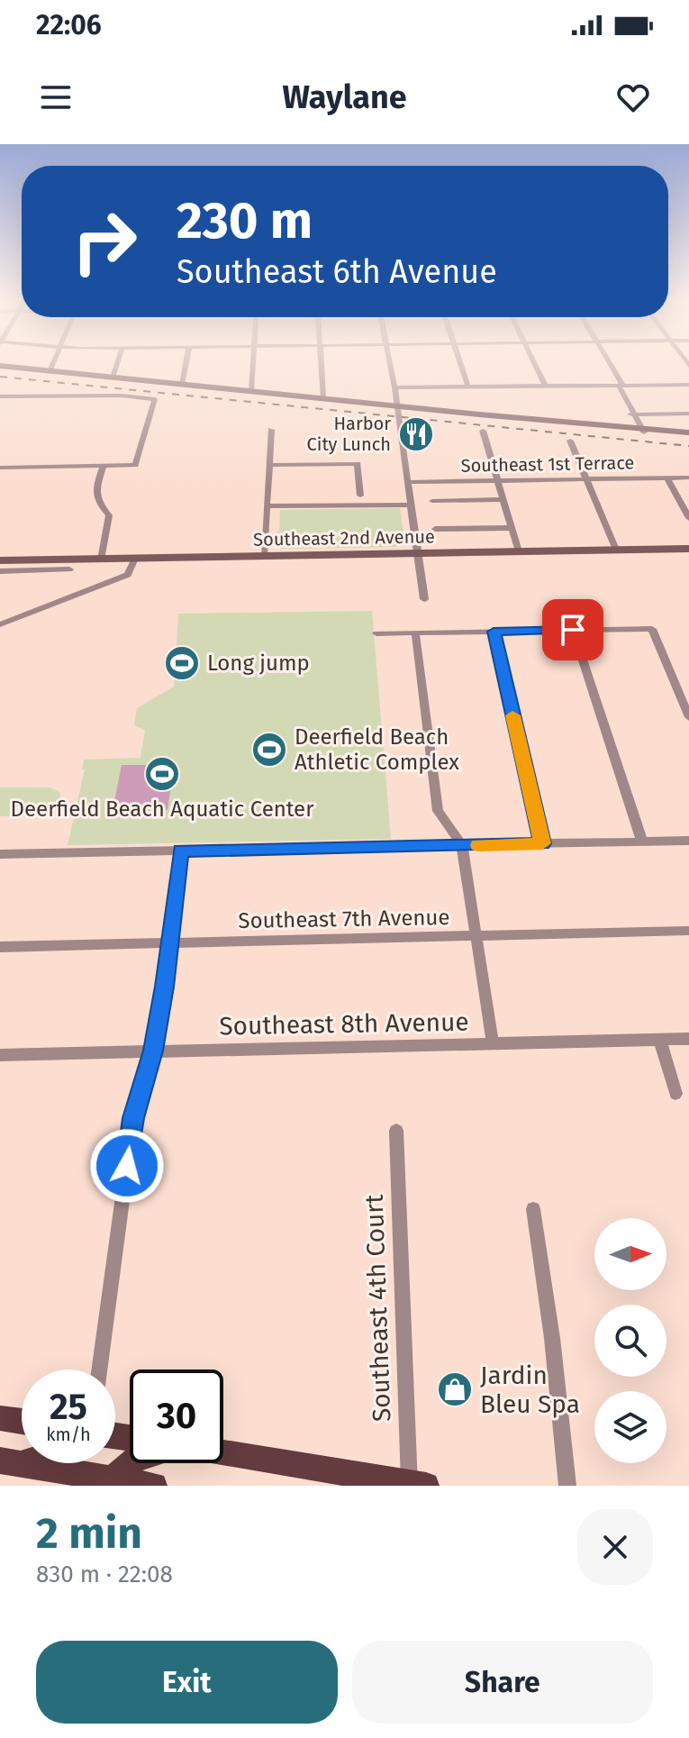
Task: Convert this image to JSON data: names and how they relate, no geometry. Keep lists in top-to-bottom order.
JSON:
{
  "streets": {
    "main road": ["Southeast 2nd Avenue"],
    "street": [
      "Southeast 1st Terrace",
      "Southeast 7th Avenue",
      "Southeast 8th Avenue",
      "Southeast 4th Court"
    ]
  },
  "places": {
    "restaurant": ["Harbor City Lunch"],
    "sports": ["Long jump", "Deerfield Beach Athletic Complex", "Deerfield Beach Aquatic Center"],
    "shop": ["Jardin Bleu Spa"]
  },
  "north": "right",
  "page": {
    "status": "22:06",
    "header": "Waylane",
    "turn": ["230 m", "Southeast 6th Avenue"],
    "speed": "25 km/h",
    "limit": "30",
    "heading": ["2 min", "830 m · 22:08"],
    "buttons": ["Exit", "Share"]
  }
}
